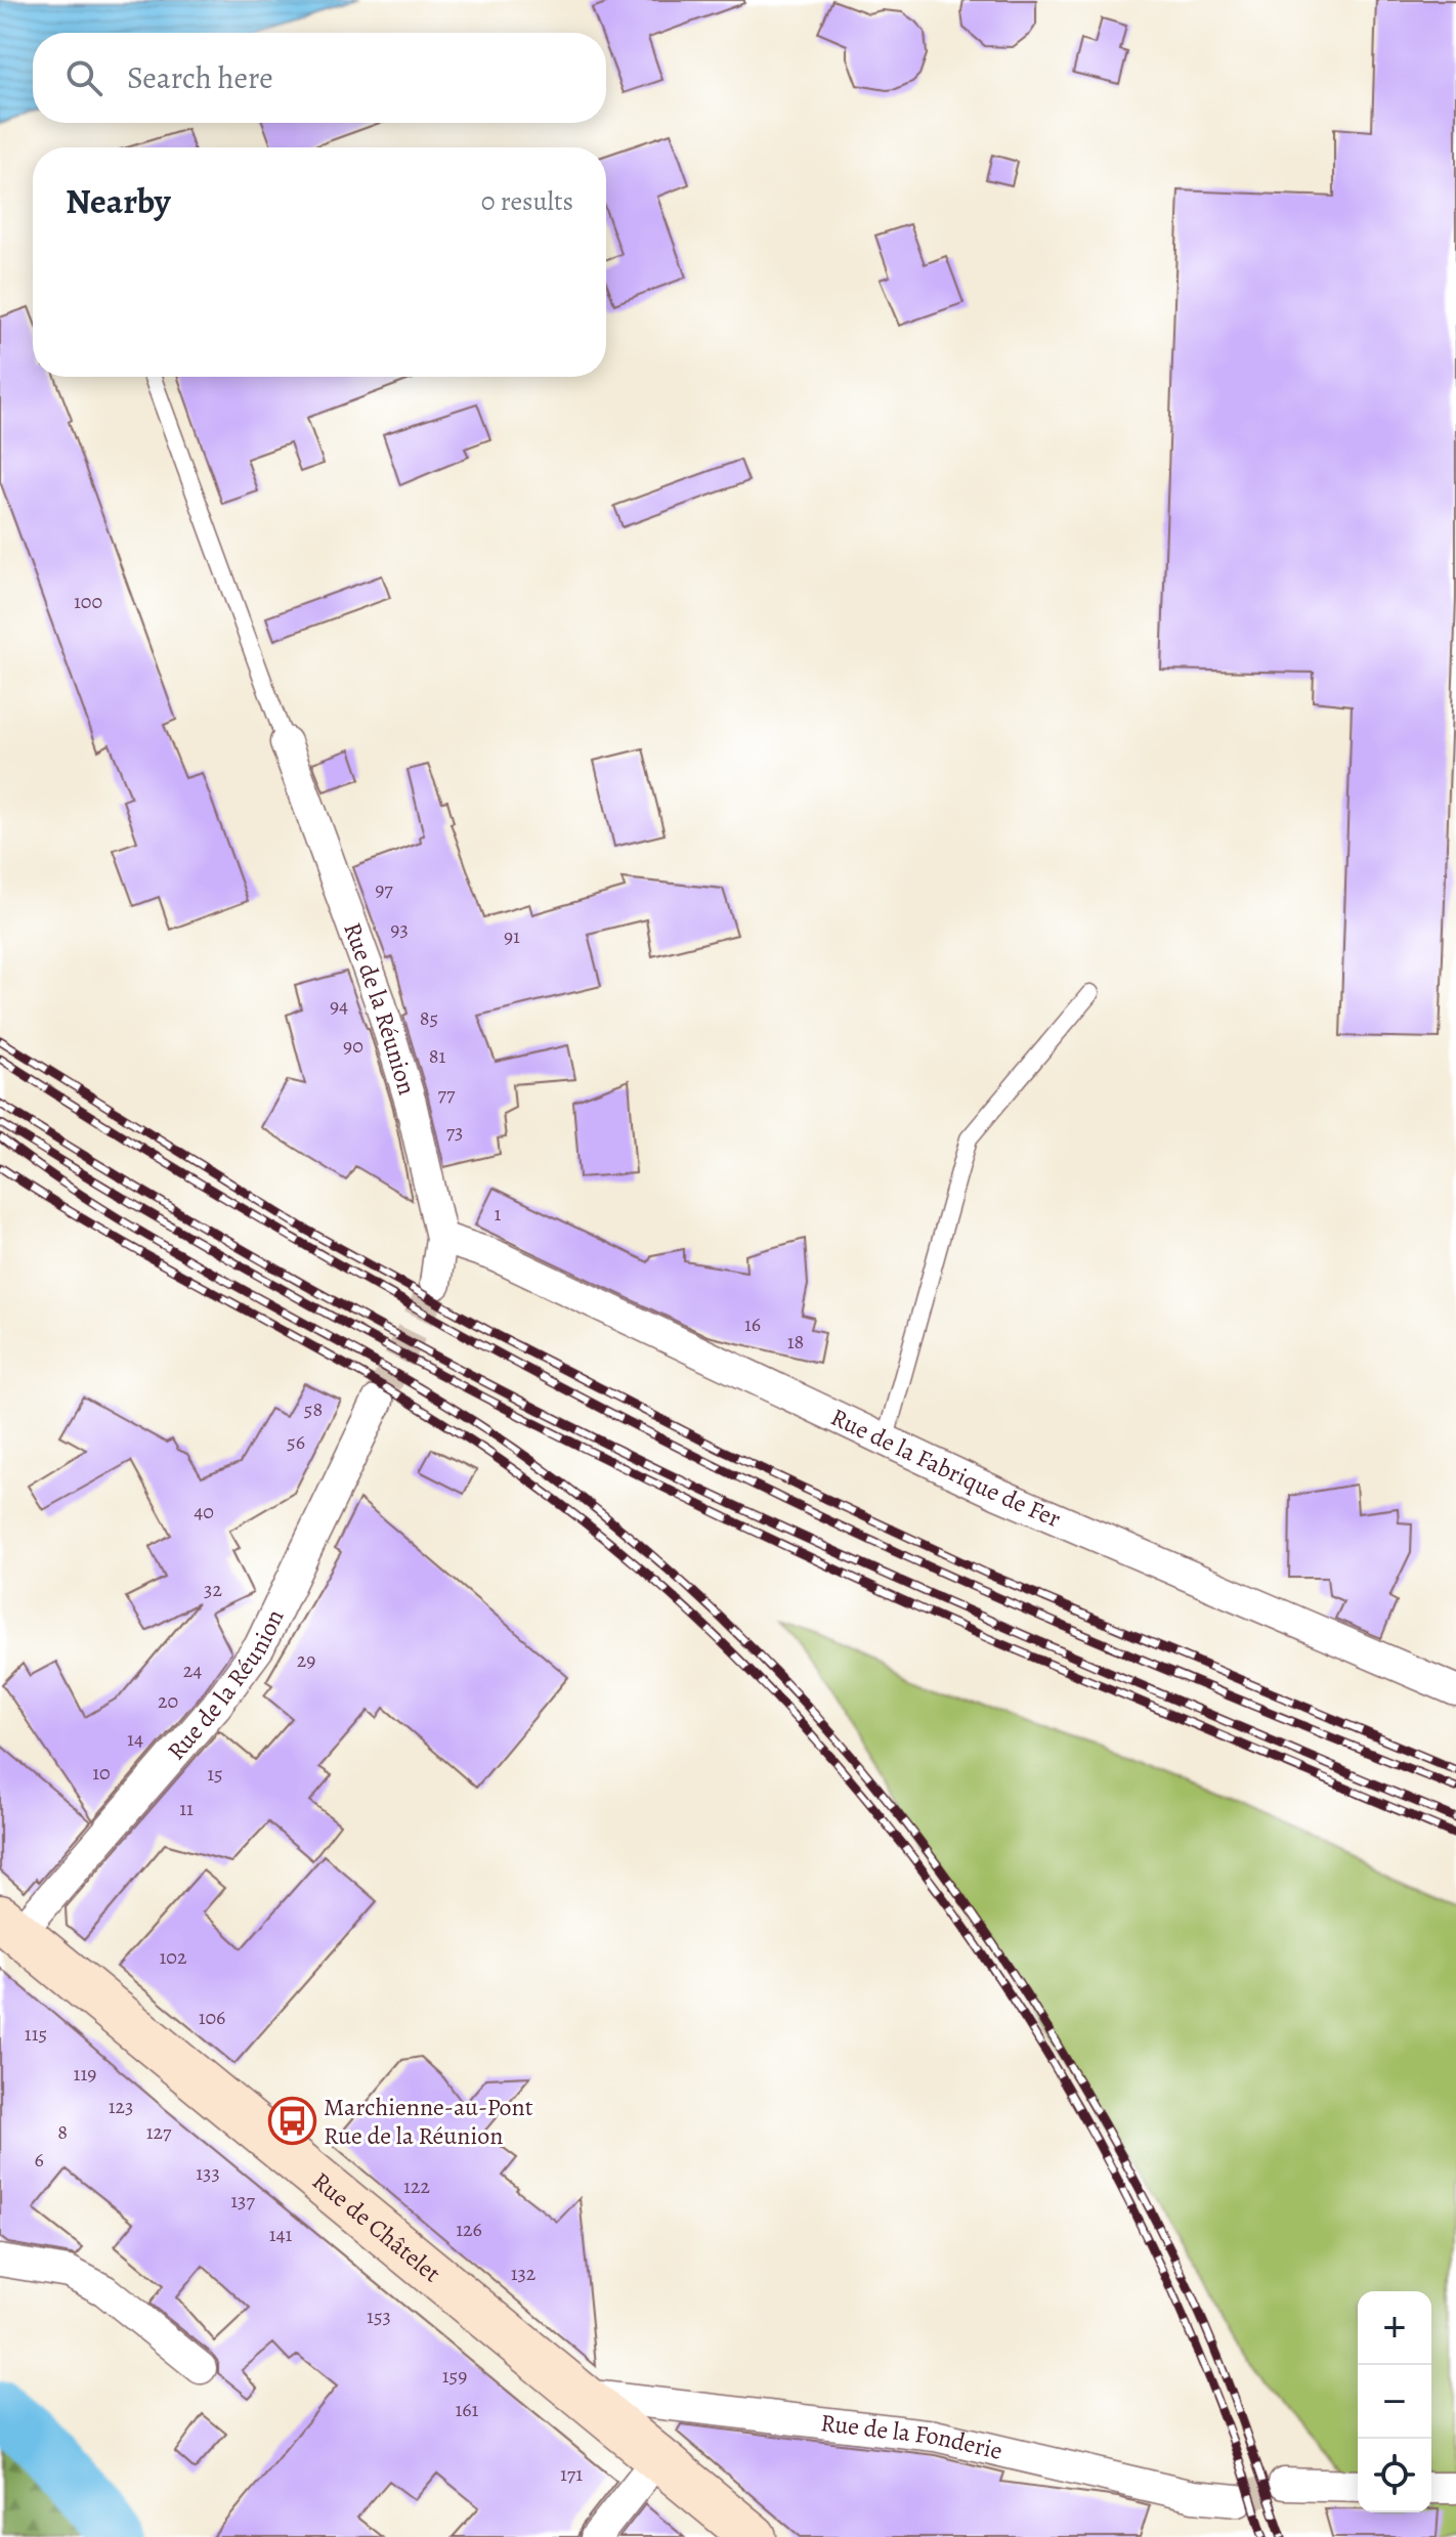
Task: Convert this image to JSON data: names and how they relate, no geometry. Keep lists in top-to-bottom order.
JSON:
{
  "streets": {
    "main road": ["Rue de Châtelet"],
    "street": ["Rue de la Réunion", "Rue de la Fabrique de Fer", "Rue de la Fonderie"]
  },
  "crossings": [
    ["Rue de la Réunion", "Rue de la Fabrique de Fer"],
    ["Rue de la Réunion", "Rue de Châtelet"],
    ["Rue de Châtelet", "Rue de la Fonderie"]
  ],
  "places": {
    "bus stop": ["Marchienne-au-Pont Rue de la Réunion"]
  },
  "house_numbers": [
    "100",
    "97",
    "93",
    "91",
    "94",
    "85",
    "90",
    "81",
    "77",
    "73",
    "1",
    "16",
    "18",
    "58",
    "56",
    "40",
    "32",
    "29",
    "24",
    "20",
    "14",
    "10",
    "15",
    "11",
    "102",
    "106",
    "115",
    "119",
    "123",
    "8",
    "127",
    "6",
    "133",
    "122",
    "137",
    "126",
    "141",
    "132",
    "153",
    "159",
    "161",
    "171"
  ],
  "page": {
    "search": "Search here",
    "heading": ["Nearby", "0 results"],
    "map_buttons": ["+", "−"]
  }
}
